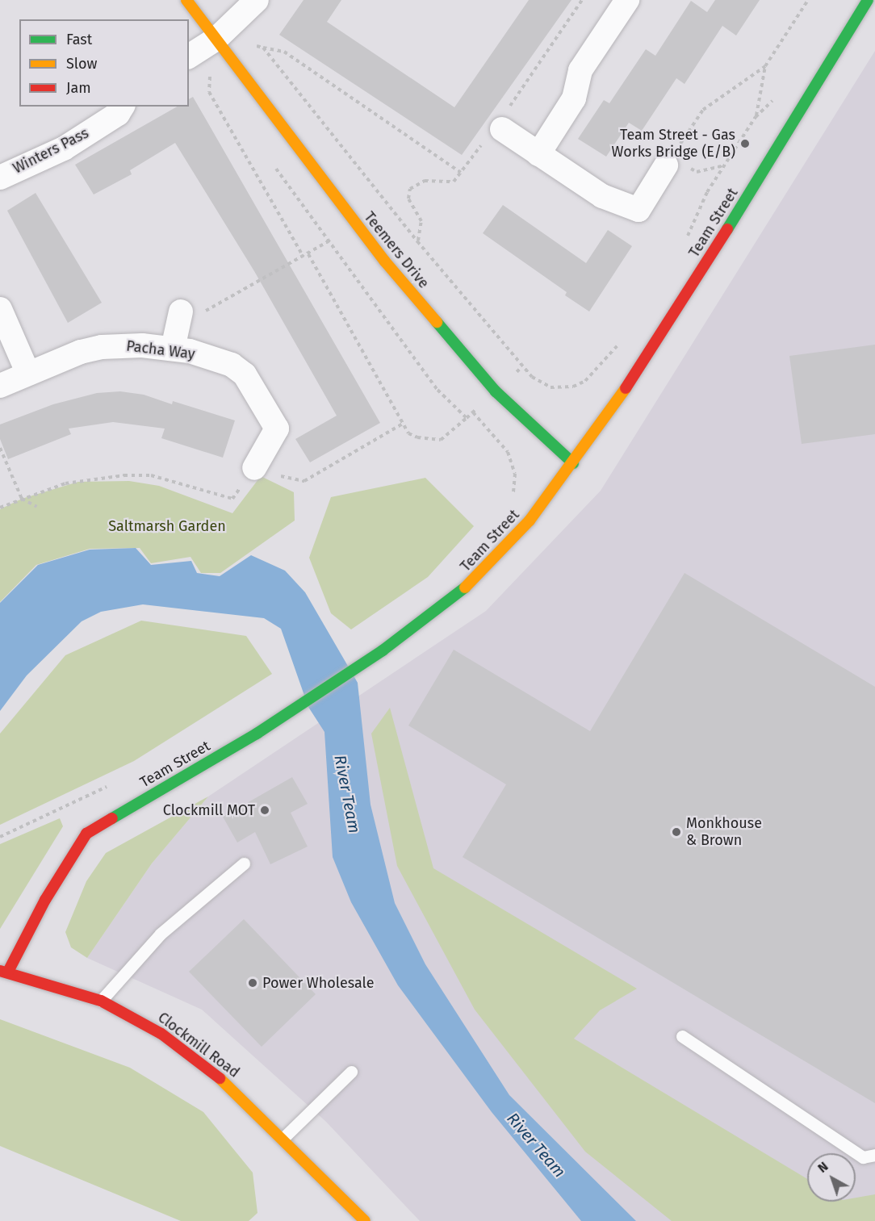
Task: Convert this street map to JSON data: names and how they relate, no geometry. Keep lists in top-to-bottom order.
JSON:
{
  "streets": {
    "street": [
      "Winters Pass",
      "Team Street",
      "Teemers Drive",
      "Pacha Way",
      "Clockmill Road"
    ]
  },
  "crossings": [
    ["Team Street", "Teemers Drive"],
    ["Team Street", "Clockmill Road"]
  ],
  "water": ["River Team"],
  "parks": ["Saltmarsh Garden"],
  "places": [
    "Team Street - Gas Works Bridge (E/B)",
    "Clockmill MOT",
    "Monkhouse & Brown",
    "Power Wholesale"
  ],
  "legend": ["Fast", "Slow", "Jam"],
  "north": "top left"
}
